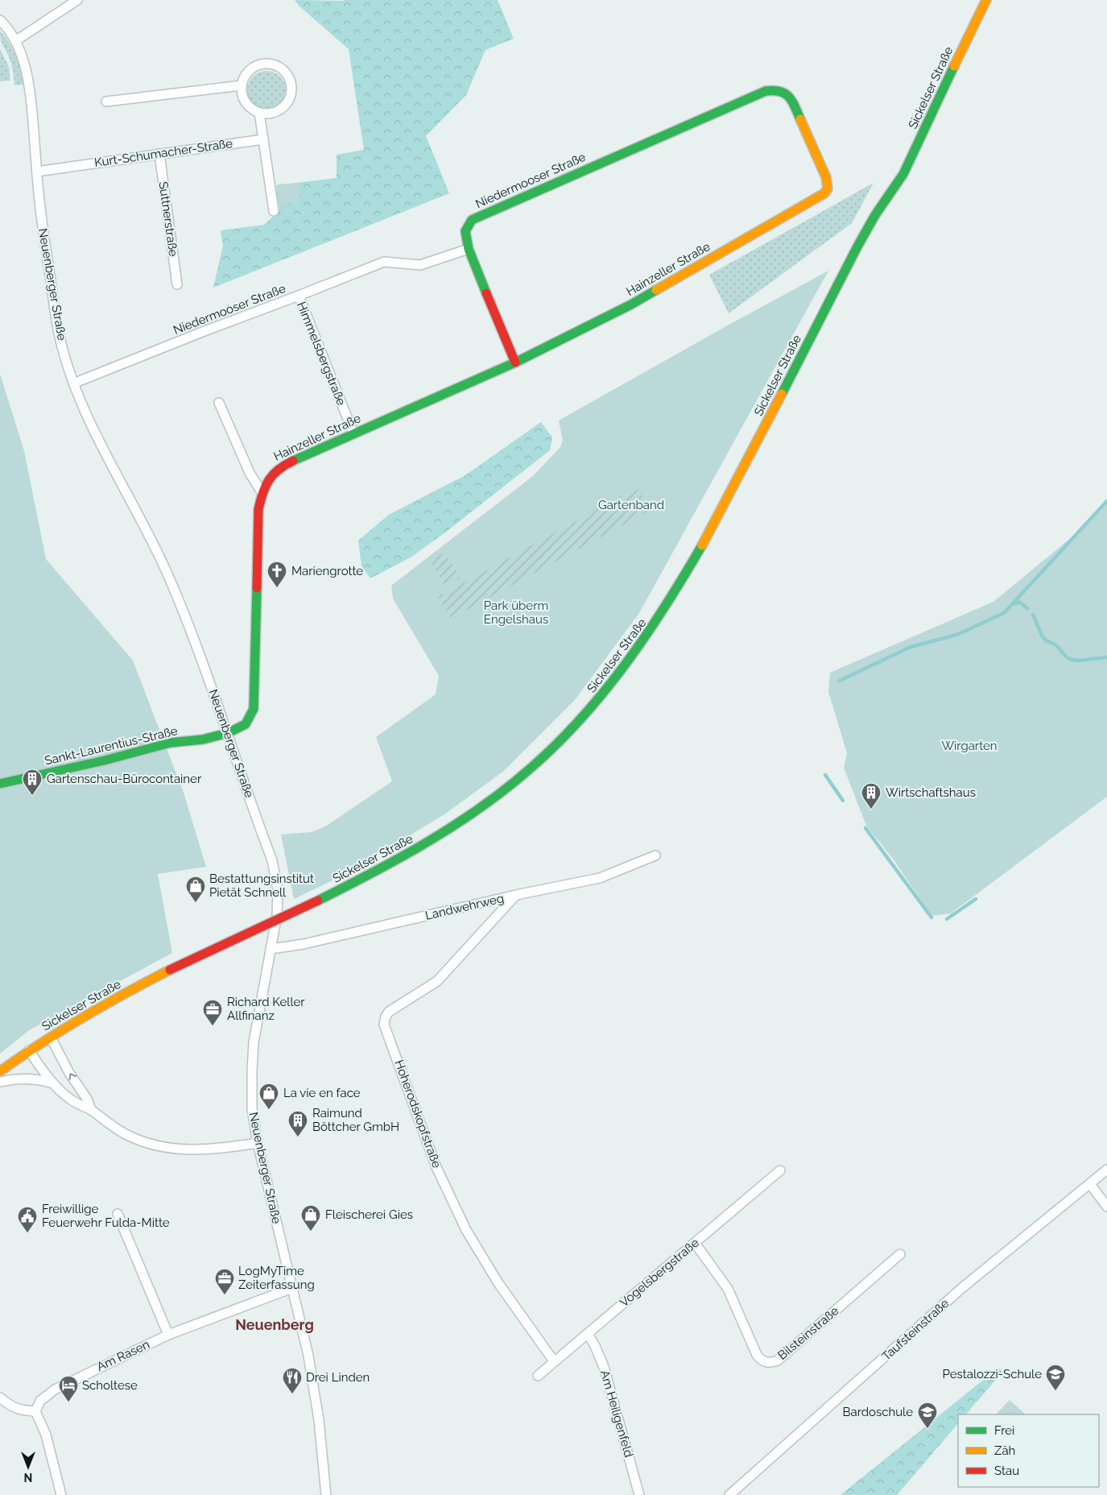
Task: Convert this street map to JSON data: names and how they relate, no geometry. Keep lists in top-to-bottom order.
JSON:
{
  "streets": {
    "street": [
      "Sickelser Straße",
      "Kurt-Schumacher-Straße",
      "Niedermooser Straße",
      "Suttnerstraße",
      "Hainzeller Straße",
      "Neuenberger Straße",
      "Himmelsbergstraße",
      "Sankt-Laurentius-Straße",
      "Landwehrweg",
      "Hoherodskopfstraße",
      "Vogelsbergstraße",
      "Taufsteinstraße",
      "Bilsteinstraße",
      "Am Rasen",
      "Am Heiligenfeld"
    ]
  },
  "crossings": [
    ["Kurt-Schumacher-Straße", "Suttnerstraße"],
    ["Kurt-Schumacher-Straße", "Neuenberger Straße"],
    ["Niedermooser Straße", "Hainzeller Straße"],
    ["Niedermooser Straße", "Neuenberger Straße"],
    ["Niedermooser Straße", "Himmelsbergstraße"],
    ["Hainzeller Straße", "Neuenberger Straße"],
    ["Hainzeller Straße", "Himmelsbergstraße"],
    ["Hainzeller Straße", "Sankt-Laurentius-Straße"],
    ["Neuenberger Straße", "Sankt-Laurentius-Straße"],
    ["Neuenberger Straße", "Landwehrweg"],
    ["Neuenberger Straße", "Am Rasen"],
    ["Landwehrweg", "Hoherodskopfstraße"],
    ["Hoherodskopfstraße", "Vogelsbergstraße"],
    ["Vogelsbergstraße", "Bilsteinstraße"],
    ["Vogelsbergstraße", "Am Heiligenfeld"]
  ],
  "districts": ["Neuenberg"],
  "parks": ["Gartenband", "Park überm Engelshaus", "Wirgarten"],
  "places": {
    "church": ["Mariengrotte"],
    "building": ["Gartenschau-Bürocontainer", "Wirtschaftshaus", "Raimund Böttcher GmbH"],
    "shop": ["Bestattungsinstitut Pietät Schnell", "La vie en face", "Fleischerei Gies"],
    "office": ["Richard Keller Allfinanz", "LogMyTime Zeiterfassung"],
    "public building": ["Freiwillige Feuerwehr Fulda-Mitte"],
    "school or university": ["Pestalozzi-Schule", "Bardoschule"],
    "restaurant": ["Drei Linden"],
    "hotel": ["Scholtese"]
  },
  "legend": ["Frei", "Zäh", "Stau"],
  "north": "bottom"
}
